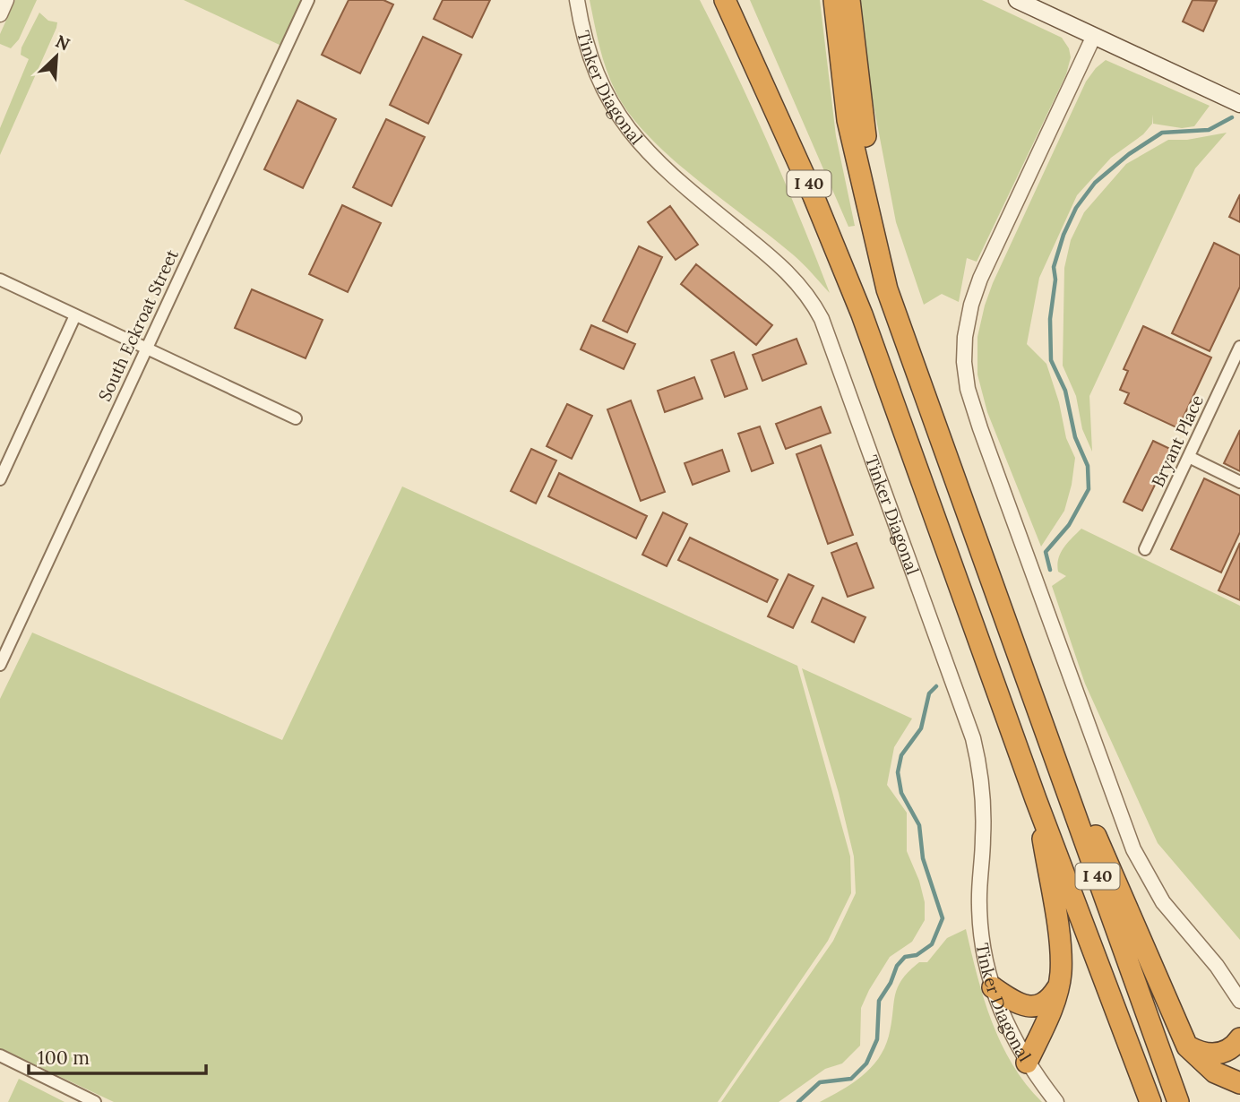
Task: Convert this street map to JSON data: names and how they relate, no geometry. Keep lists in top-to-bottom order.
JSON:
{
  "streets": {
    "highway": ["I 40"],
    "street": ["Tinker Diagonal", "South Eckroat Street", "Bryant Place"]
  },
  "scale_bar": "100 m",
  "north": "top right"
}
